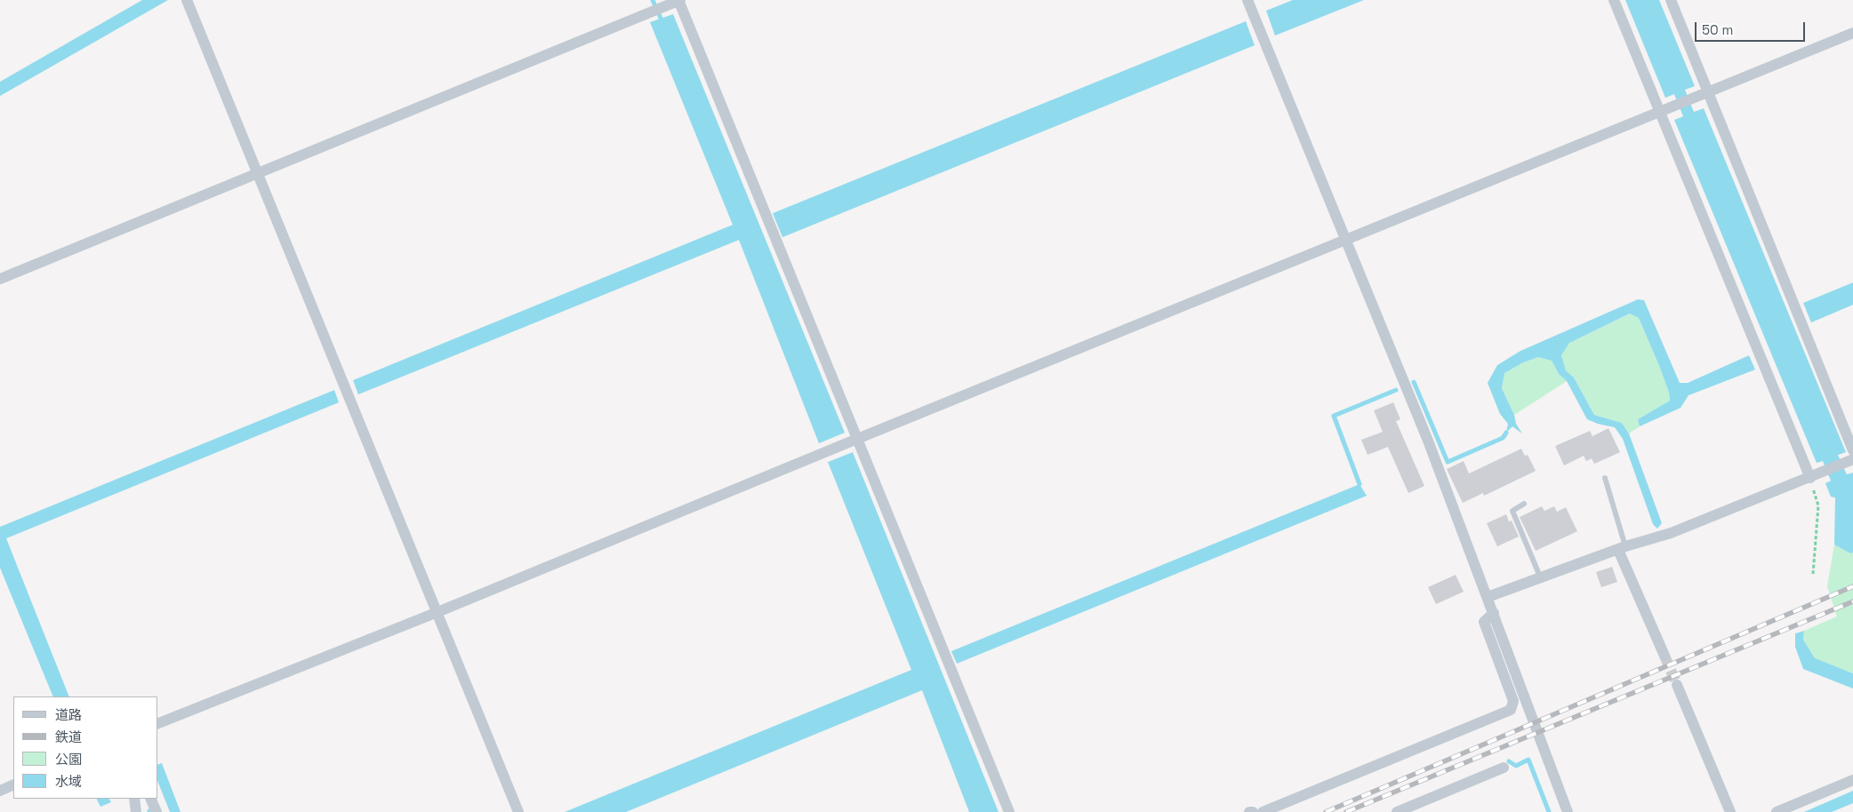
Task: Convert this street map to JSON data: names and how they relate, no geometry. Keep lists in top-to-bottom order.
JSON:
{
  "legend": [
    "道路",
    "鉄道",
    "公園",
    "水域"
  ],
  "scale_bar": "50 m"
}
